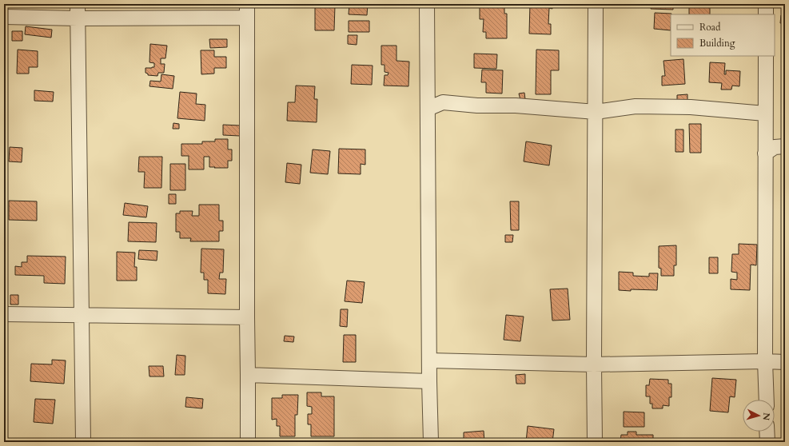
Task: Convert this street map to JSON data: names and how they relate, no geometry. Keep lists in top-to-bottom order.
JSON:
{
  "legend": ["Road", "Building"],
  "north": "right"
}
